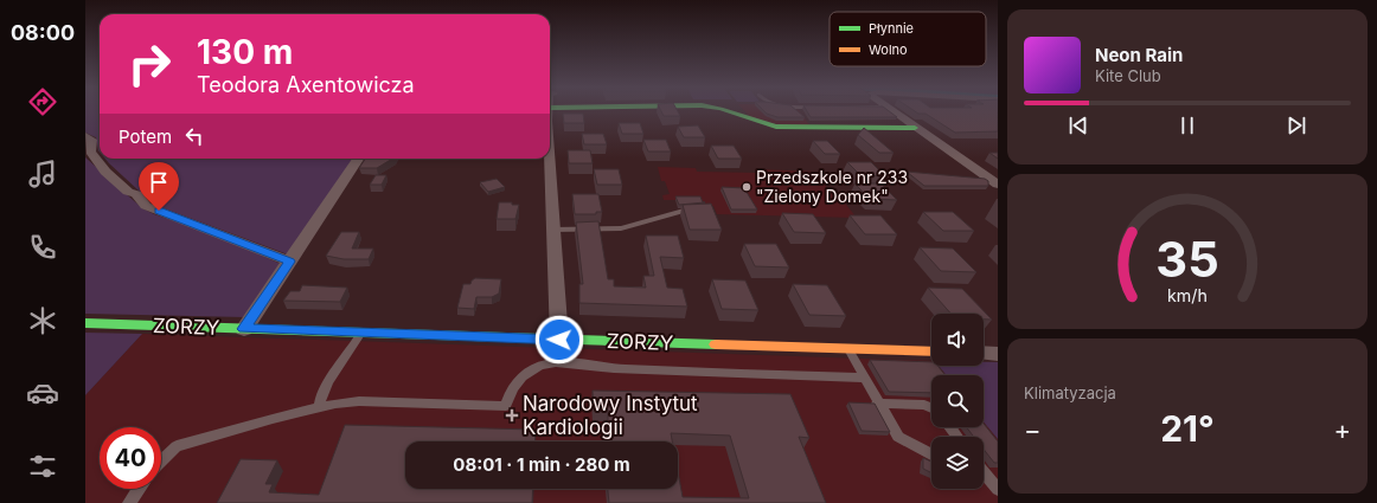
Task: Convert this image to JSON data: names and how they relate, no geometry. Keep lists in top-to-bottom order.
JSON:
{
  "streets": {
    "street": ["ZORZY"]
  },
  "places": {
    "other": ["Przedszkole nr 233 \"Zielony Domek\""],
    "health": ["Narodowy Instytut Kardiologii"]
  },
  "legend": ["Płynnie", "Wolno"],
  "page": {
    "tabs": "08:00",
    "turn": ["130 m", "Teodora Axentowicza"],
    "song": ["Neon Rain", "Kite Club"],
    "then": "Potem",
    "tile": "Klimatyzacja",
    "heat": ["−", "21°", "+"],
    "limit": "40",
    "trip": "08:01 · 1 min · 280 m",
    "gauge": ["35", "km/h"]
  }
}
